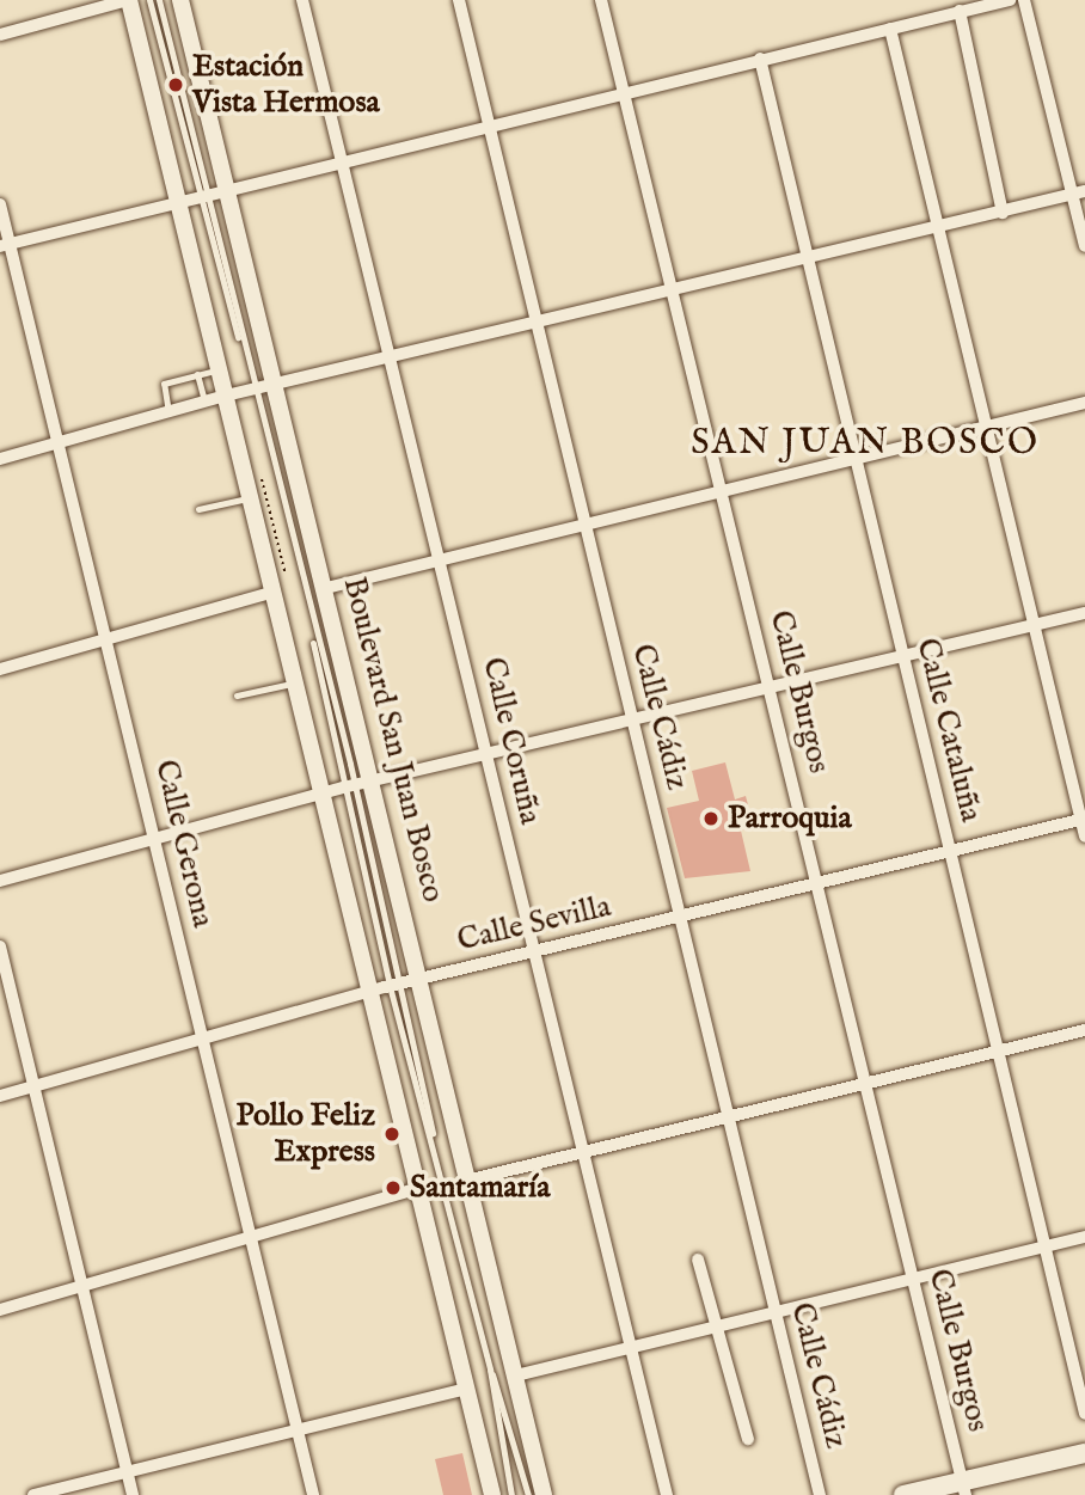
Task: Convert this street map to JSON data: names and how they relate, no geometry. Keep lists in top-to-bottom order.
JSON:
{
  "streets": {
    "street": [
      "Calle Burgos",
      "Calle Cádiz",
      "Calle Cataluña",
      "Boulevard San Juan Bosco",
      "Calle Coruña",
      "Calle Gerona",
      "Calle Sevilla"
    ]
  },
  "crossings": [
    ["Calle Burgos", "Calle Sevilla"],
    ["Calle Cádiz", "Calle Sevilla"],
    ["Calle Cataluña", "Calle Sevilla"],
    ["Boulevard San Juan Bosco", "Calle Sevilla"],
    ["Calle Coruña", "Calle Sevilla"],
    ["Calle Gerona", "Calle Sevilla"]
  ],
  "districts": ["SAN JUAN BOSCO"],
  "places": [
    "Estación Vista Hermosa",
    "Parroquia",
    "Pollo Feliz Express",
    "Santamaría"
  ]
}
